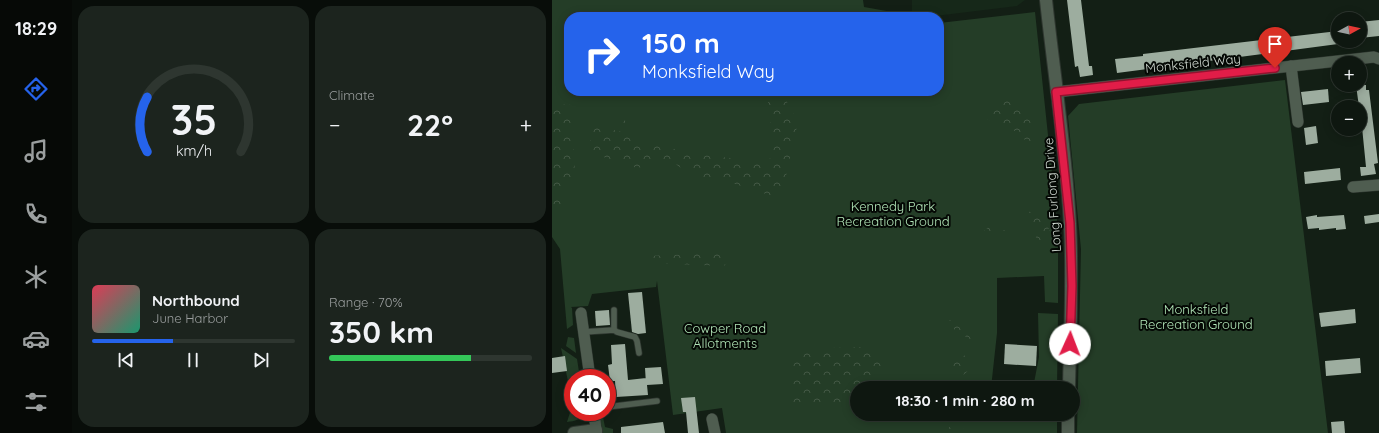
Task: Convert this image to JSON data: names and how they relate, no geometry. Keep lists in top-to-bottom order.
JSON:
{
  "streets": {
    "street": ["Monksfield Way", "Long Furlong Drive"]
  },
  "crossings": [
    ["Monksfield Way", "Long Furlong Drive"]
  ],
  "parks": ["Kennedy Park Recreation Ground", "Monksfield Recreation Ground", "Cowper Road Allotments"],
  "north": "right",
  "page": {
    "tabs": "18:29",
    "tile": [
      "Climate",
      ["Range · 70%", "350 km"]
    ],
    "map_buttons": ["+", "−"],
    "turn": ["150 m", "Monksfield Way"],
    "heat": ["−", "22°", "+"],
    "song": ["Northbound", "June Harbor"],
    "limit": "40",
    "trip": "18:30 · 1 min · 280 m",
    "gauge": ["35", "km/h"]
  }
}
